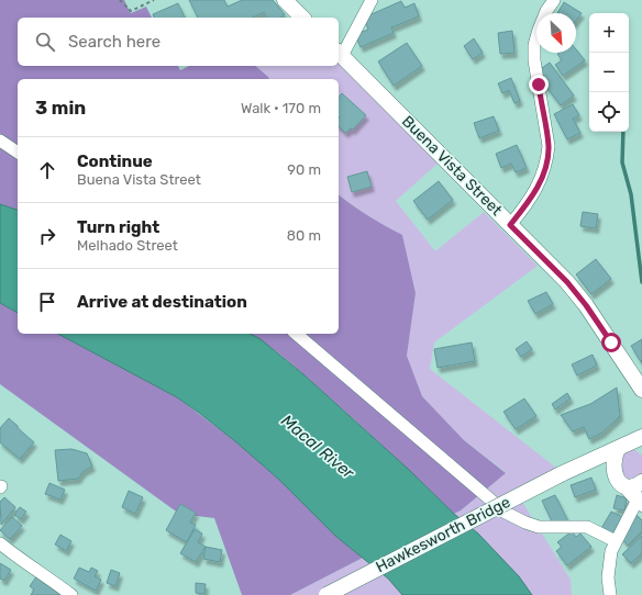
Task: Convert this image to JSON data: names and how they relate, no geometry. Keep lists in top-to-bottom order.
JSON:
{
  "streets": {
    "main road": ["Buena Vista Street", "Hawkesworth Bridge"]
  },
  "water": ["Macal River"],
  "north": "bottom right",
  "page": {
    "map_buttons": ["+", "−"],
    "search": "Search here",
    "heading": ["3 min", "Walk · 170 m"],
    "list": [
      ["Continue", "Buena Vista Street", "90 m"],
      ["Turn right", "Melhado Street", "80 m"],
      "Arrive at destination"
    ]
  }
}
